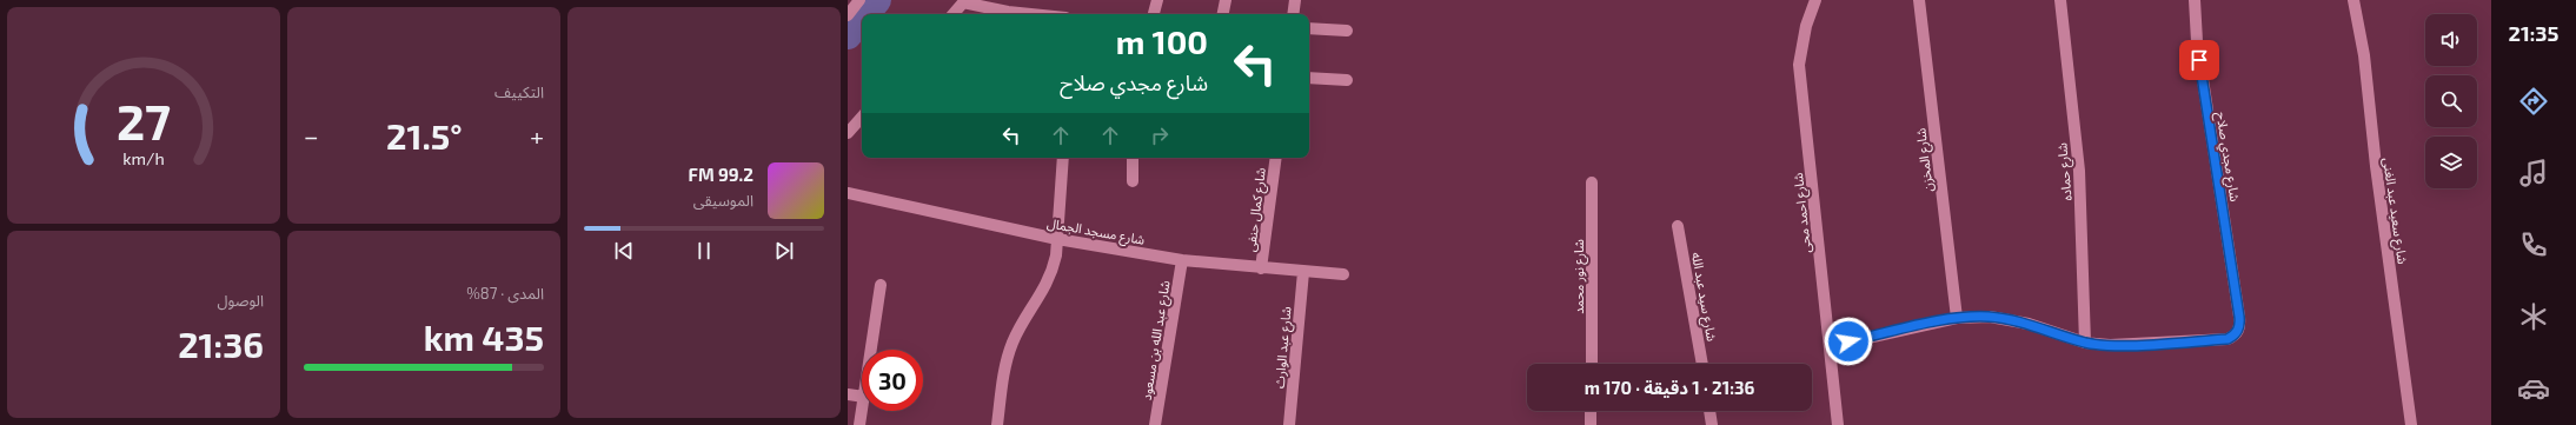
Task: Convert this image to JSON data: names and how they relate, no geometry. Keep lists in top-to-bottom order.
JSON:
{
  "streets": {
    "street": [
      "شارع مجدي صلاح",
      "شارع المخزن",
      "شارع حماده",
      "شارع كمال حنفى",
      "شارع سعيد عبد الغنى",
      "شارع احمد محى",
      "شارع مسجد الجمال",
      "شارع نور محمد",
      "شارع سيد عبد الله",
      "شارع عبد الله بن مسعود",
      "شارع عبد الوارث"
    ]
  },
  "crossings": [
    ["شارع مجدي صلاح", "شارع حماده"],
    ["شارع كمال حنفى", "شارع مسجد الجمال"],
    ["شارع مسجد الجمال", "شارع عبد الله بن مسعود"],
    ["شارع مسجد الجمال", "شارع عبد الوارث"]
  ],
  "page": {
    "tabs": "21:35",
    "tile": [
      "التكييف",
      ["المدى · 87%", "435 km"],
      ["الوصول", "21:36"]
    ],
    "turn": ["100 m", "شارع مجدي صلاح"],
    "heat": ["−", "21.5°", "+"],
    "song": ["99.2 FM", "الموسيقى"],
    "limit": "30",
    "trip": "21:36 · 1 دقيقة · 170 m",
    "gauge": ["27", "km/h"]
  }
}
